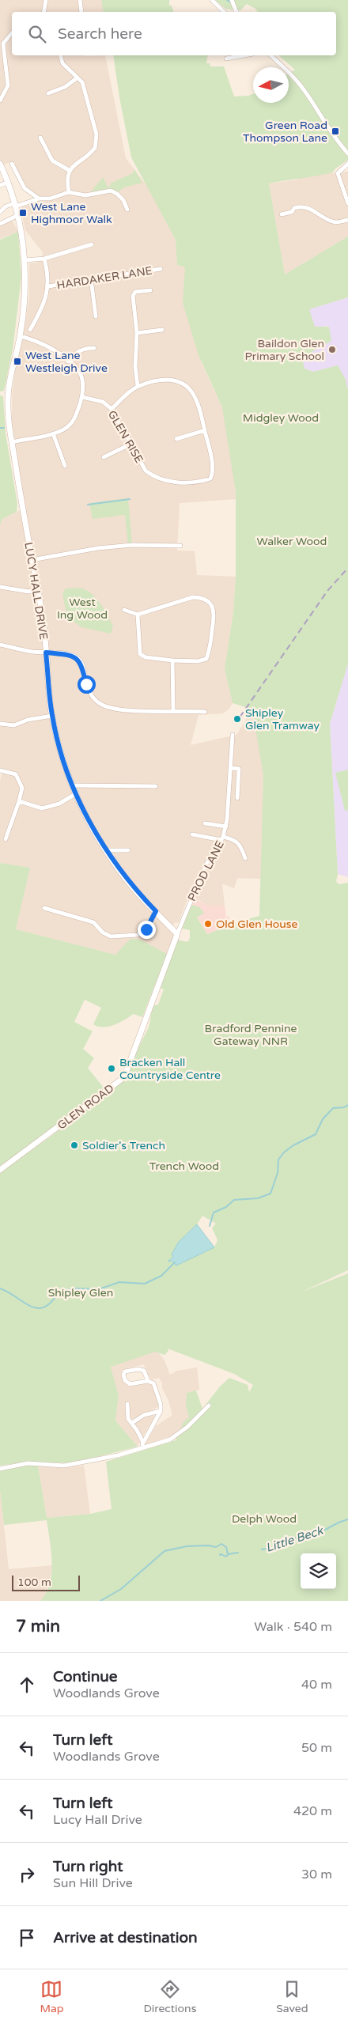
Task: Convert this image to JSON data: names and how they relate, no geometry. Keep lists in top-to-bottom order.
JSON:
{
  "streets": {
    "street": [
      "HARDAKER LANE",
      "GLEN RISE",
      "LUCY HALL DRIVE",
      "PROD LANE",
      "GLEN ROAD"
    ]
  },
  "crossings": [
    ["LUCY HALL DRIVE", "PROD LANE"],
    ["LUCY HALL DRIVE", "GLEN ROAD"],
    ["PROD LANE", "GLEN ROAD"]
  ],
  "water": ["Little Beck"],
  "parks": [
    "Midgley Wood",
    "Walker Wood",
    "West Ing Wood",
    "Bradford Pennine Gateway NNR",
    "Trench Wood",
    "Shipley Glen",
    "Delph Wood"
  ],
  "places": {
    "transit": ["Green Road Thompson Lane", "West Lane Highmoor Walk", "West Lane Westleigh Drive"],
    "other": [
      "Baildon Glen Primary School",
      "Shipley Glen Tramway",
      "Old Glen House",
      "Bracken Hall Countryside Centre",
      "Soldier's Trench"
    ]
  },
  "scale_bar": "100 m",
  "north": "left",
  "page": {
    "search": "Search here",
    "scale": "100 m",
    "heading": ["7 min", "Walk · 540 m"],
    "list": [
      ["Continue", "Woodlands Grove", "40 m"],
      ["Turn left", "Woodlands Grove", "50 m"],
      ["Turn left", "Lucy Hall Drive", "420 m"],
      ["Turn right", "Sun Hill Drive", "30 m"],
      "Arrive at destination"
    ],
    "nav": ["Map", "Directions", "Saved"]
  }
}
